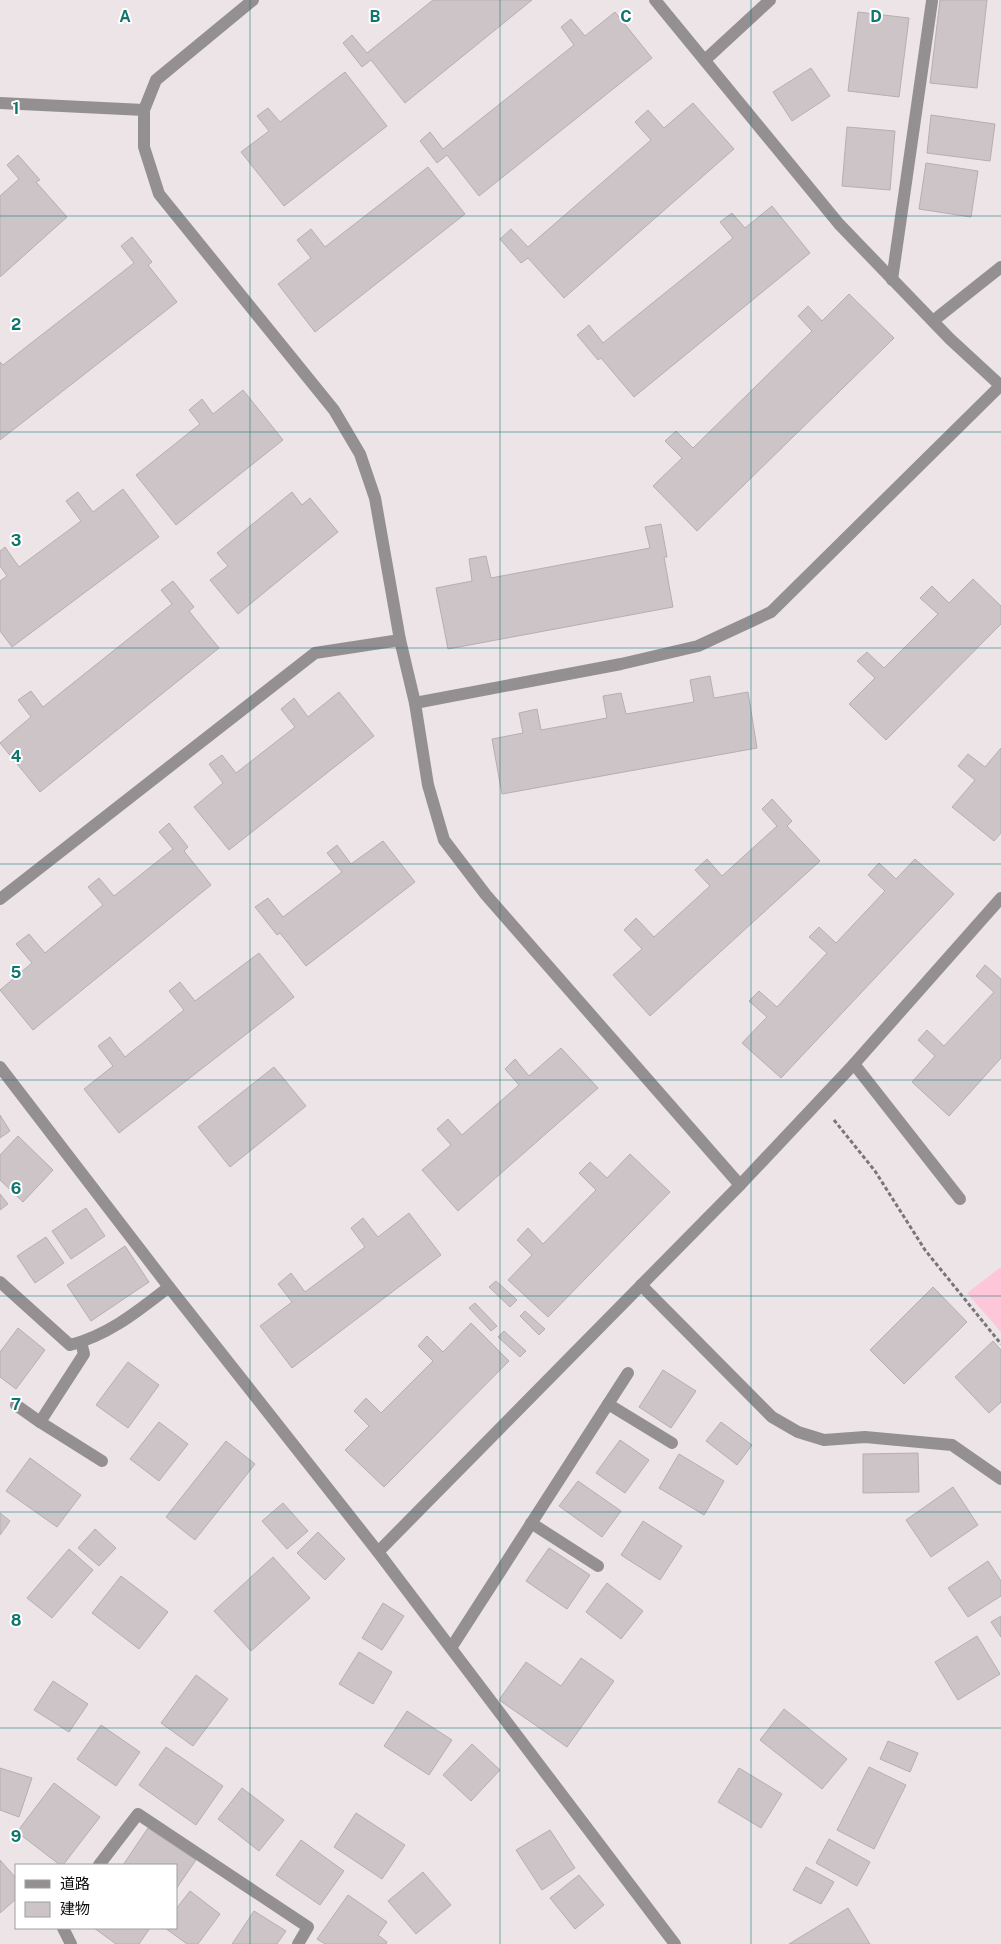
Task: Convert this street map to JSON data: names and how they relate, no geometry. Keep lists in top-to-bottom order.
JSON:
{
  "legend": ["道路", "建物"],
  "grid": {
    "columns": [
      "A",
      "B",
      "C",
      "D"
    ],
    "rows": [
      "1",
      "2",
      "3",
      "4",
      "5",
      "6",
      "7",
      "8",
      "9"
    ]
  }
}
